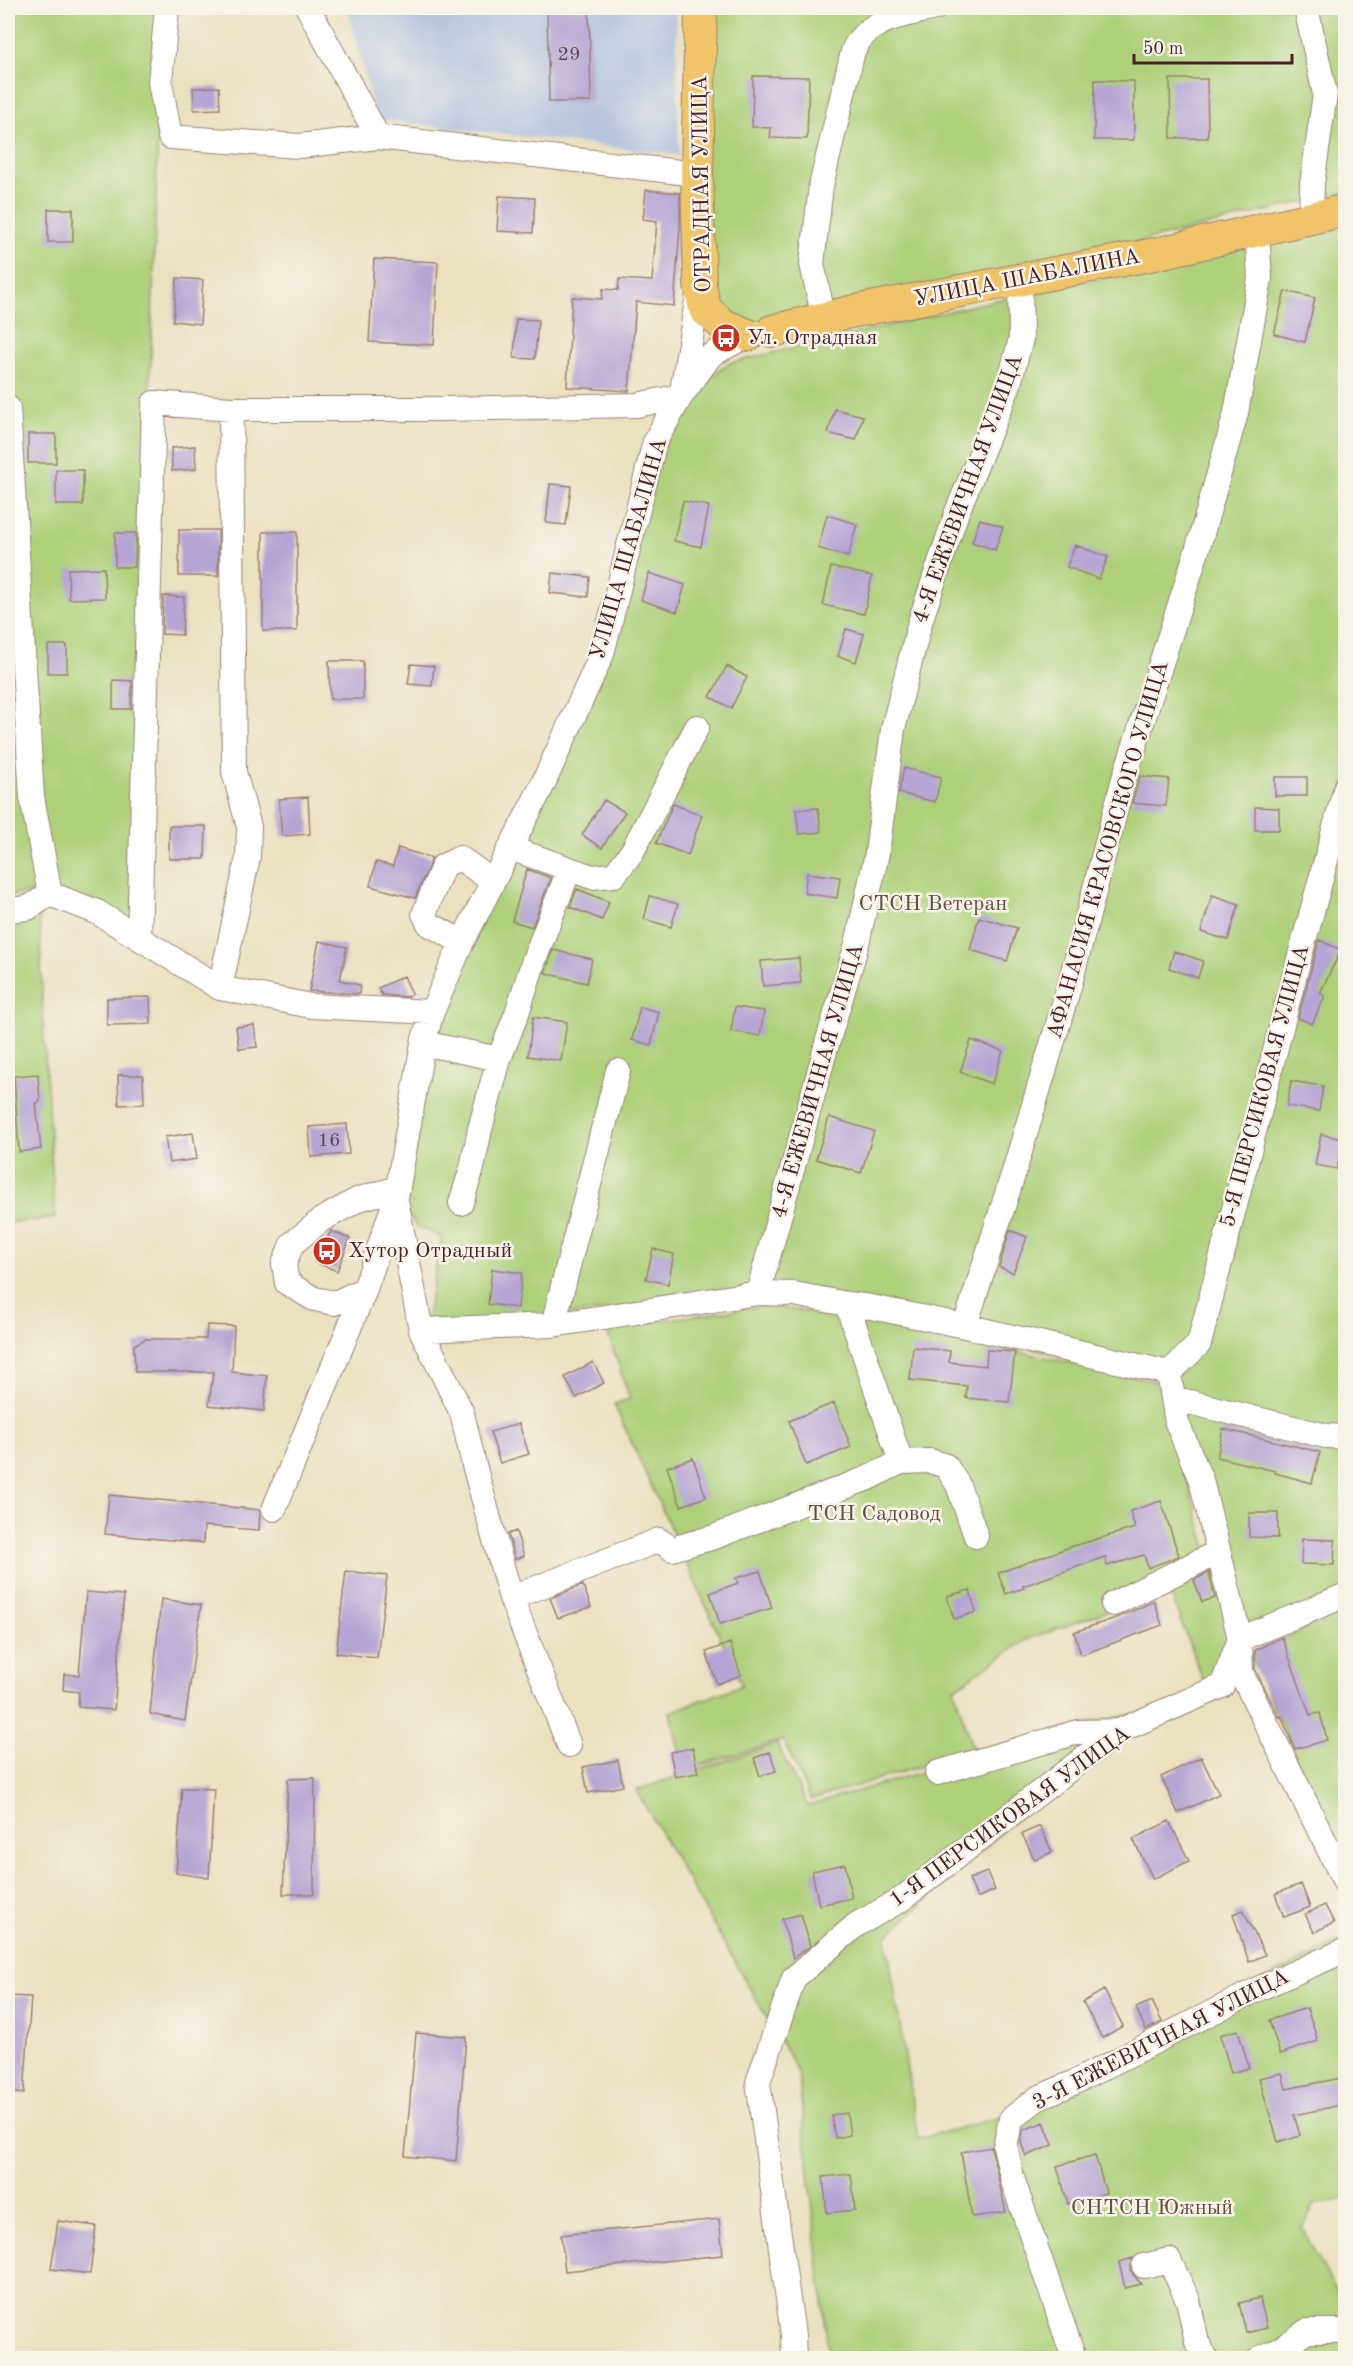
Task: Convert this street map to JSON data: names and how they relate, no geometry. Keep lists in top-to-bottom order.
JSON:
{
  "streets": {
    "main road": ["ОТРАДНАЯ УЛИЦА", "УЛИЦА ШАБАЛИНА"],
    "street": [
      "4-Я ЕЖЕВИЧНАЯ УЛИЦА",
      "АФАНАСИЯ КРАСОВСКОГО УЛИЦА",
      "5-Я ПЕРСИКОВАЯ УЛИЦА",
      "1-Я ПЕРСИКОВАЯ УЛИЦА",
      "3-Я ЕЖЕВИЧНАЯ УЛИЦА"
    ]
  },
  "crossings": [
    ["ОТРАДНАЯ УЛИЦА", "УЛИЦА ШАБАЛИНА"],
    ["УЛИЦА ШАБАЛИНА", "4-Я ЕЖЕВИЧНАЯ УЛИЦА"],
    ["УЛИЦА ШАБАЛИНА", "АФАНАСИЯ КРАСОВСКОГО УЛИЦА"]
  ],
  "parks": ["СТСН Ветеран", "ТСН Садовод", "СНТСН Южный"],
  "places": {
    "bus stop": ["Ул. Отрадная", "Хутор Отрадный"]
  },
  "house_numbers": ["29", "16"],
  "scale_bar": "50 m"
}
